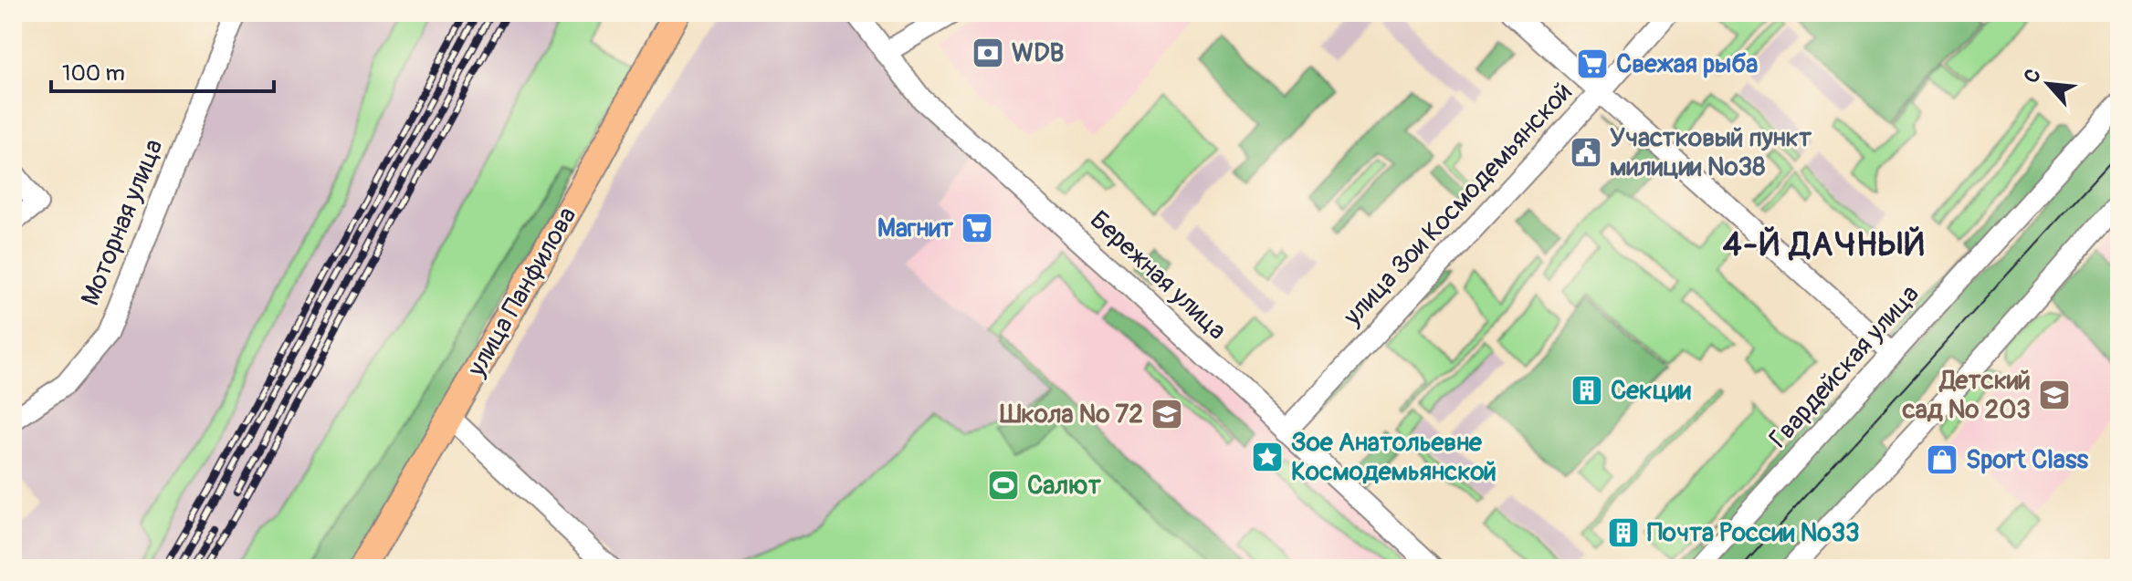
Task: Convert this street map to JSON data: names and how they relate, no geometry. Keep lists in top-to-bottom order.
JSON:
{
  "streets": {
    "main road": ["улица Панфилова"],
    "street": [
      "улица Зои Космодемьянской",
      "Моторная улица",
      "Бережная улица",
      "Гвардейская улица"
    ]
  },
  "crossings": [
    ["улица Зои Космодемьянской", "Бережная улица"]
  ],
  "districts": ["4-Й ДАЧНЫЙ"],
  "places": {
    "bank": ["WDB"],
    "supermarket": ["Свежая рыба", "Магнит"],
    "public building": ["Участковый пункт милиции №38"],
    "building": ["Секции", "Почта России №33"],
    "school or university": ["Детский сад № 203", "Школа № 72"],
    "place": ["Зое Анатольевне Космодемьянской"],
    "shop": ["Sport Class"],
    "sports": ["Салют"]
  },
  "scale_bar": "100 m",
  "north": "top left"
}
